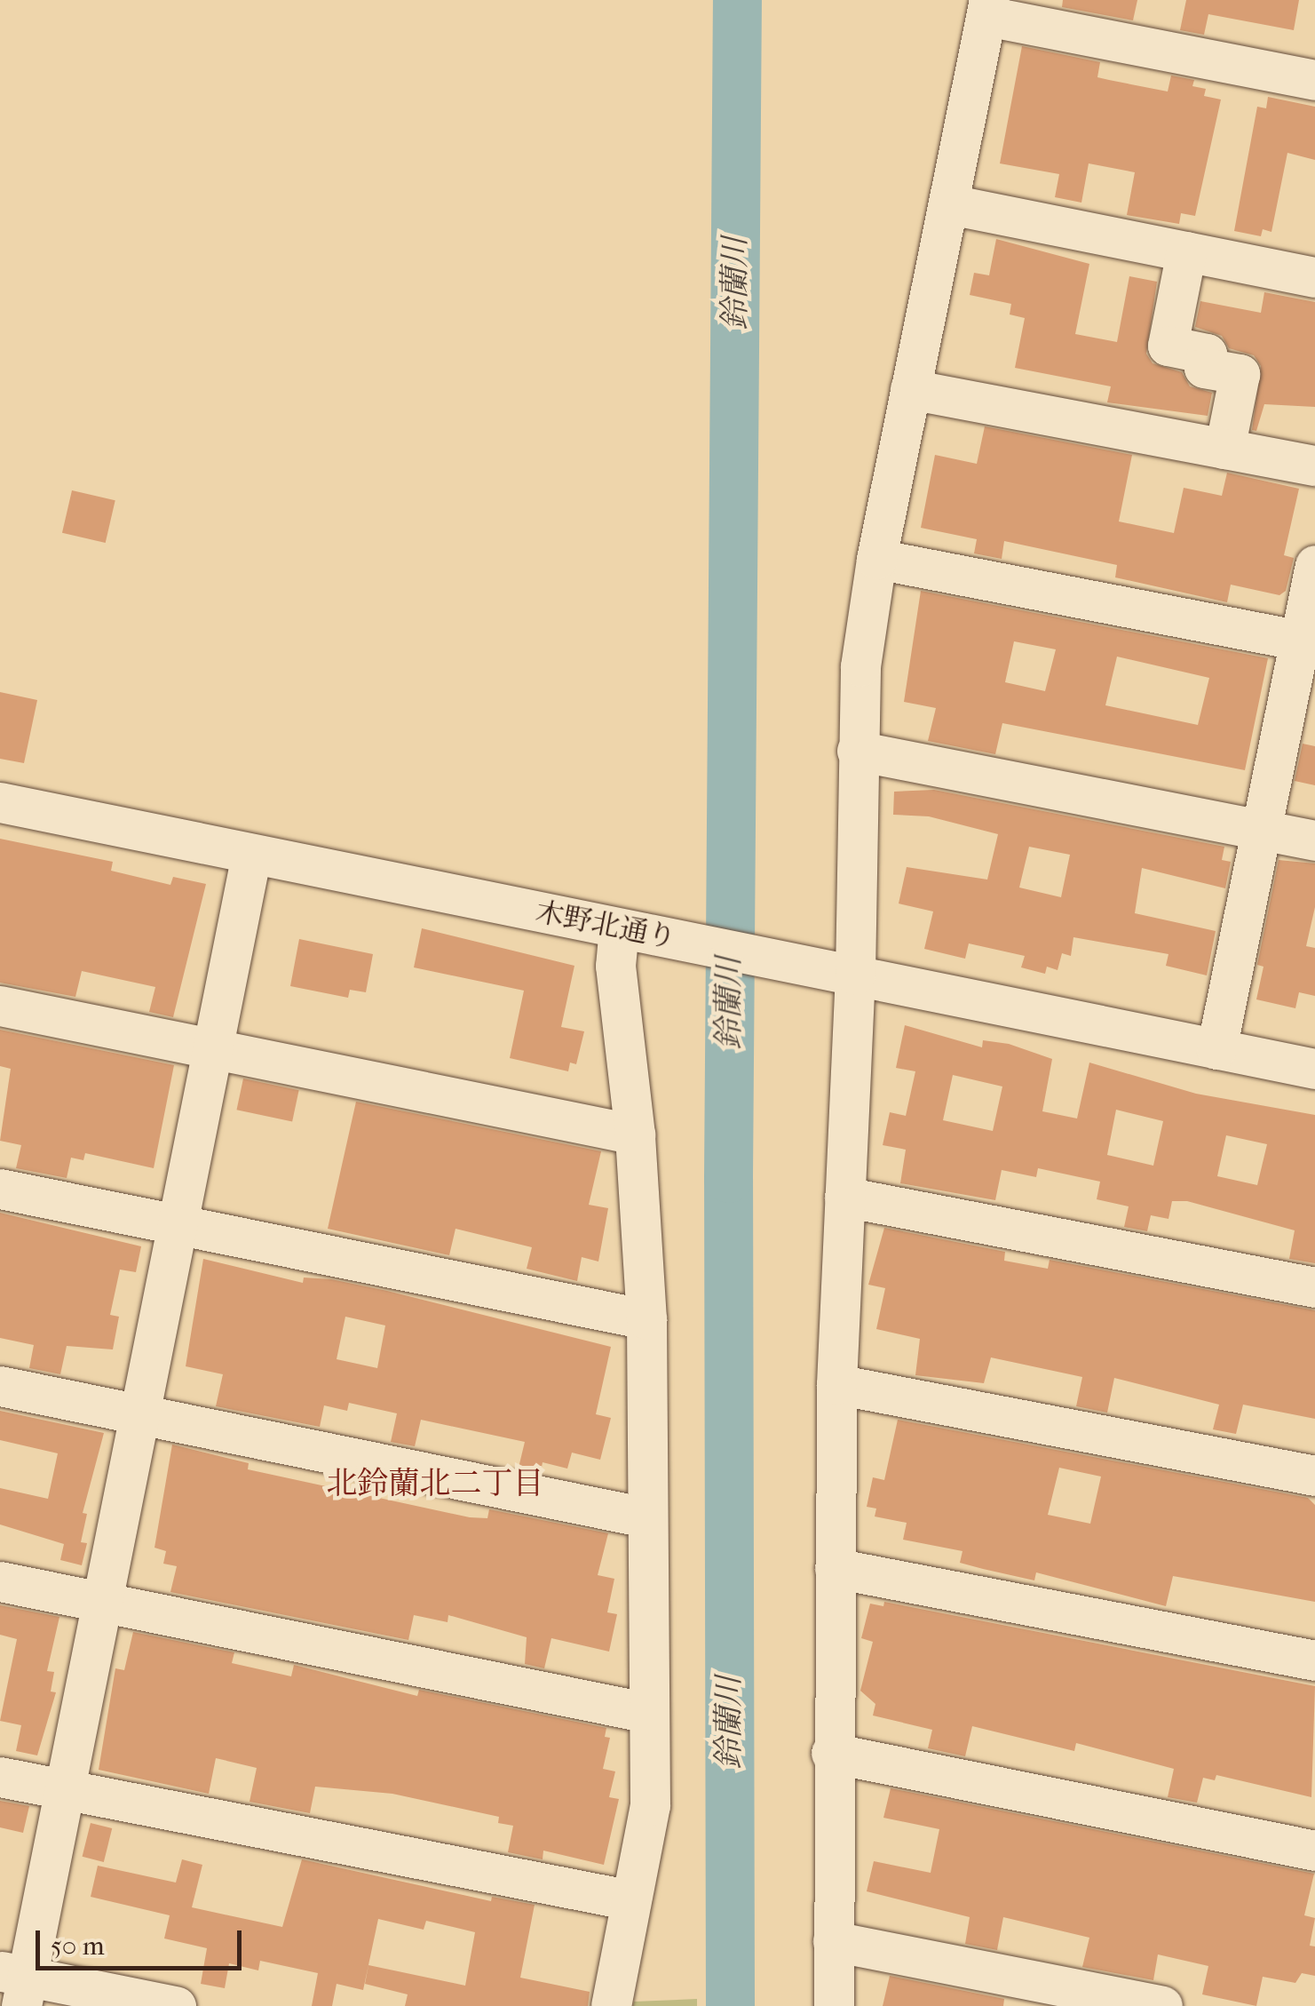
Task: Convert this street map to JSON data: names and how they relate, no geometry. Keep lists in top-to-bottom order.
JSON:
{
  "streets": {
    "street": ["木野北通り"]
  },
  "districts": ["北鈴蘭北二丁目"],
  "water": ["鈴蘭川"],
  "scale_bar": "50 m"
}
